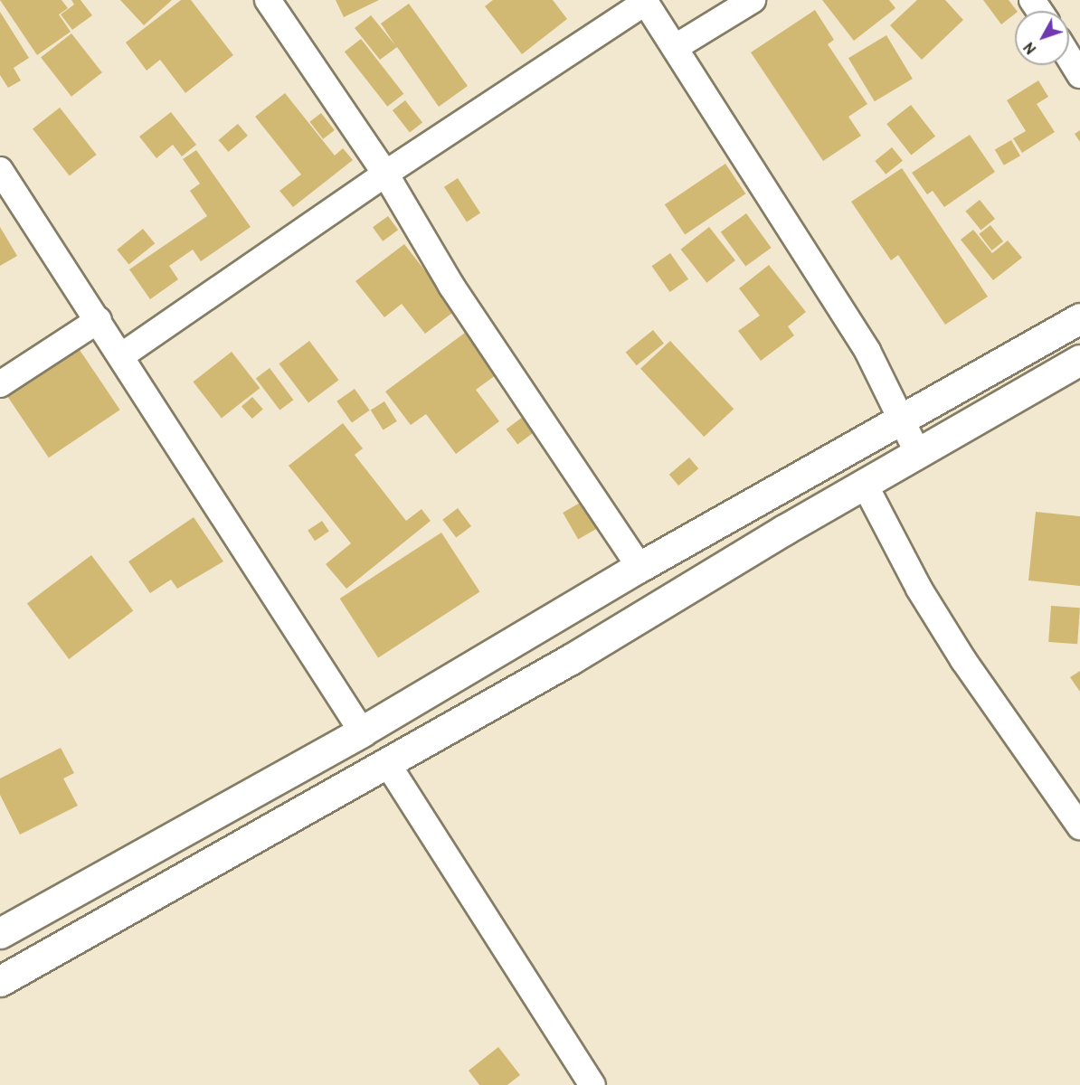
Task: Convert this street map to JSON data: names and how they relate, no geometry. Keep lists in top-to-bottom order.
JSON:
{
  "north": "bottom left"
}
